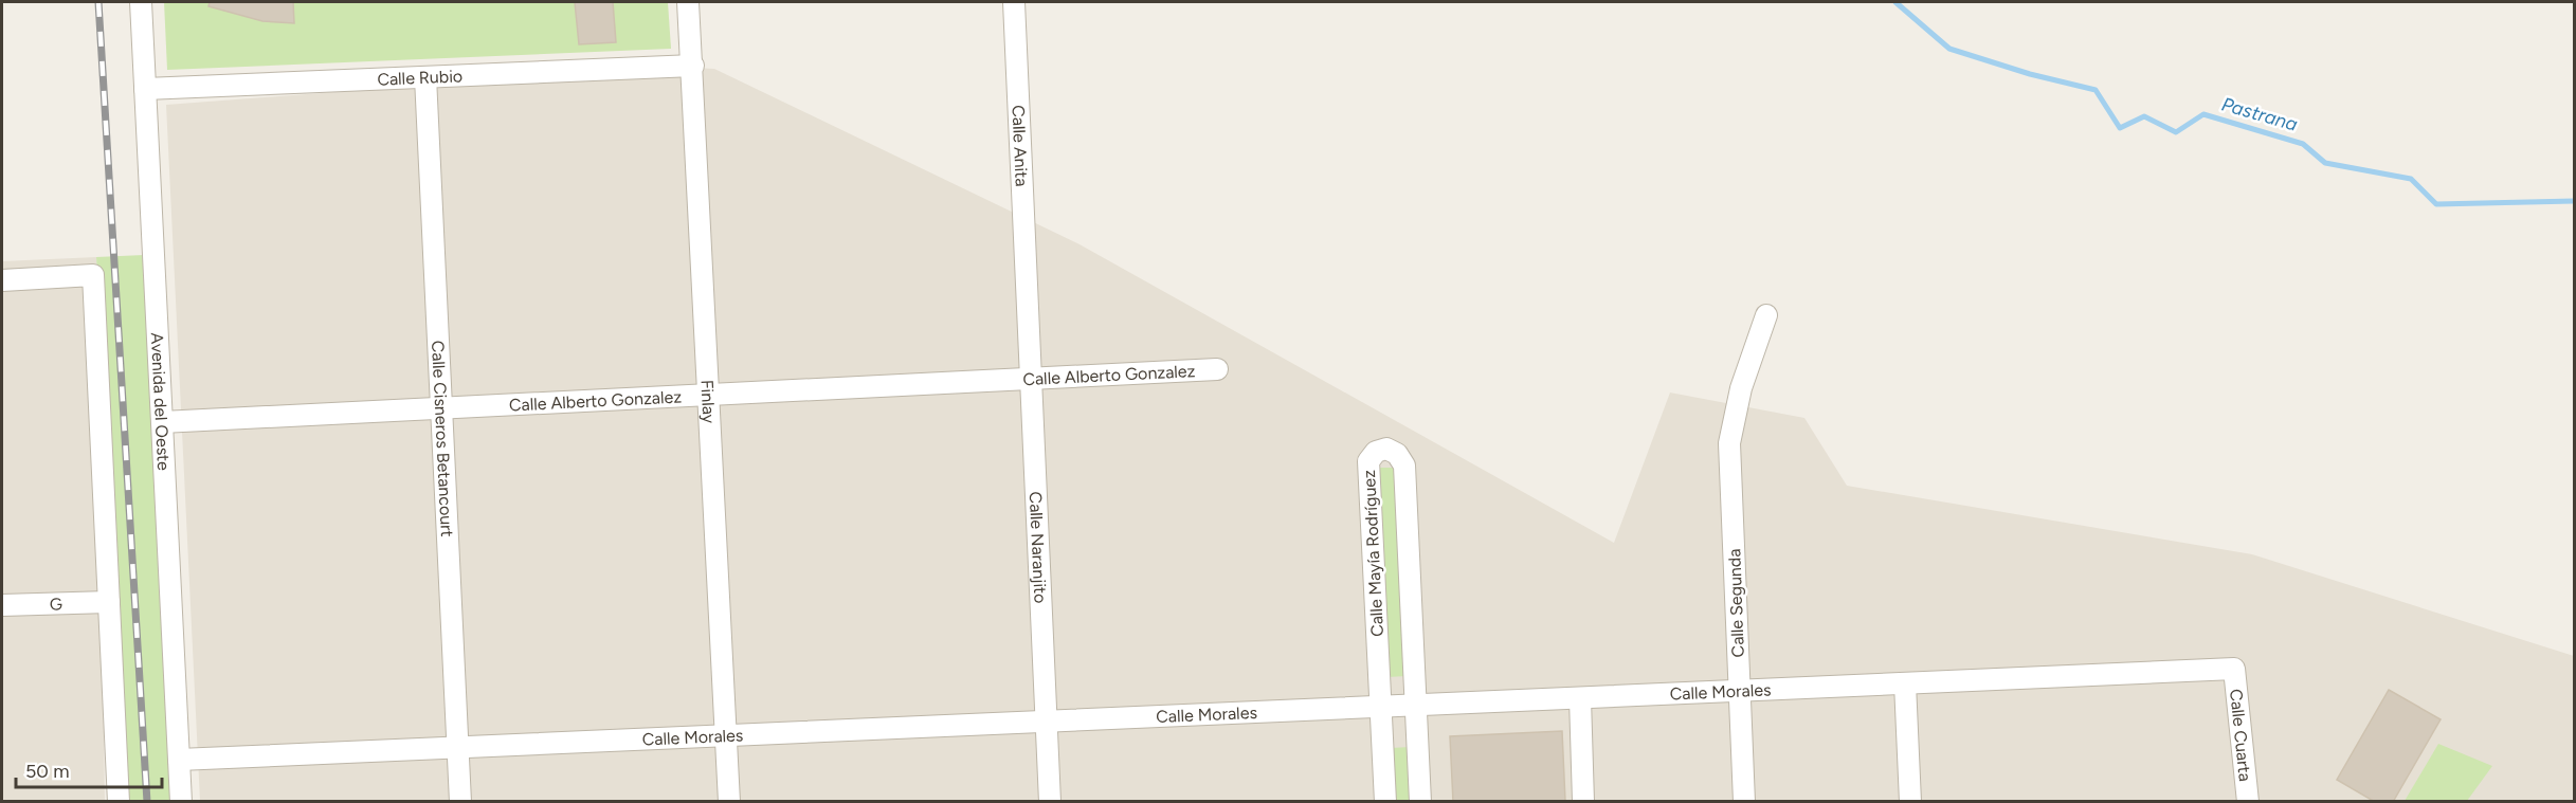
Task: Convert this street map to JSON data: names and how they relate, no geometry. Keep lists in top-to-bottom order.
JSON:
{
  "streets": {
    "street": [
      "Calle Rubio",
      "Calle Anita",
      "Calle Alberto Gonzalez",
      "Finlay",
      "Avenida del Oeste",
      "Calle Cisneros Betancourt",
      "Calle Naranjito",
      "Calle Mayía Rodríguez",
      "Calle Segunda",
      "G",
      "Calle Morales",
      "Calle Cuarta"
    ]
  },
  "crossings": [
    ["Calle Rubio", "Finlay"],
    ["Calle Rubio", "Avenida del Oeste"],
    ["Calle Rubio", "Calle Cisneros Betancourt"],
    ["Calle Anita", "Calle Naranjito"],
    ["Calle Alberto Gonzalez", "Finlay"],
    ["Calle Alberto Gonzalez", "Avenida del Oeste"],
    ["Calle Alberto Gonzalez", "Calle Cisneros Betancourt"],
    ["Calle Alberto Gonzalez", "Calle Naranjito"],
    ["Finlay", "Calle Morales"],
    ["Avenida del Oeste", "Calle Morales"],
    ["Calle Cisneros Betancourt", "Calle Morales"],
    ["Calle Naranjito", "Calle Morales"],
    ["Calle Mayía Rodríguez", "Calle Morales"],
    ["Calle Segunda", "Calle Morales"],
    ["Calle Morales", "Calle Cuarta"]
  ],
  "water": ["Pastrana"],
  "scale_bar": "50 m"
}
